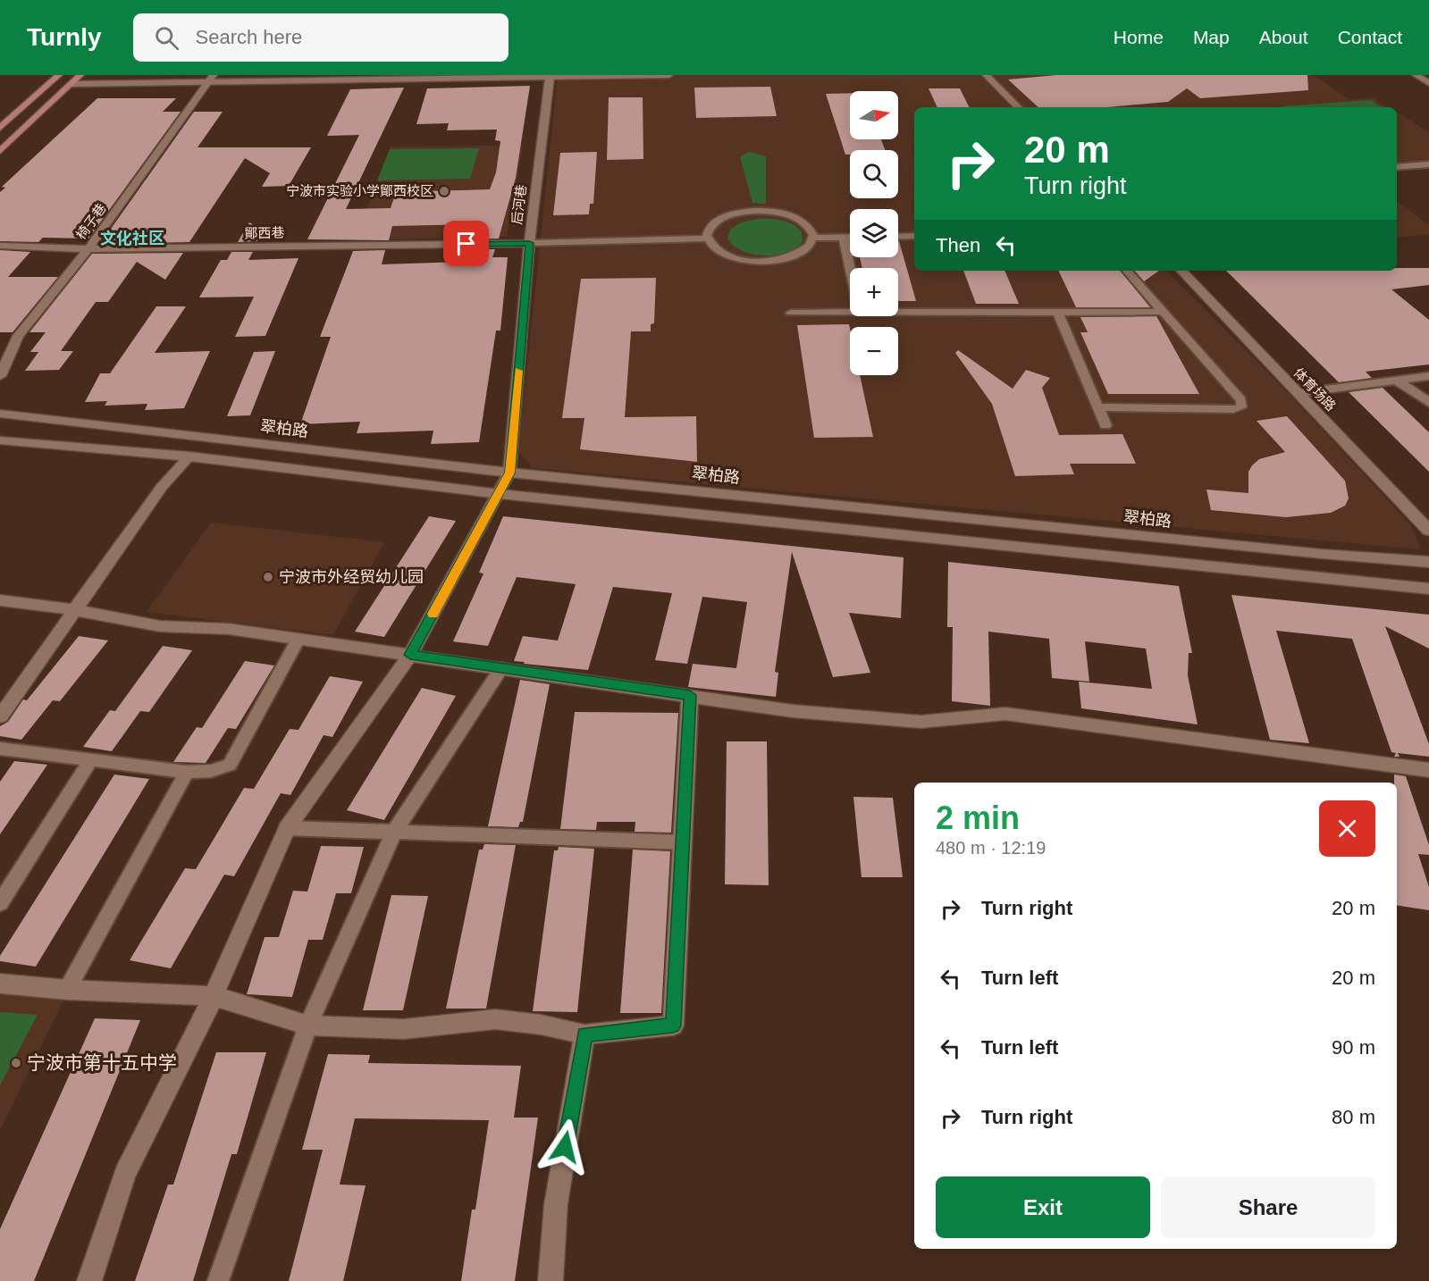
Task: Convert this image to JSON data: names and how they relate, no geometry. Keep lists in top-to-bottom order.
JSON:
{
  "streets": {
    "street": [
      "后河巷",
      "椅子巷",
      "鄮西巷",
      "体育场路",
      "翠柏路"
    ]
  },
  "crossings": [
    ["后河巷", "鄮西巷"],
    ["后河巷", "翠柏路"],
    ["椅子巷", "鄮西巷"]
  ],
  "districts": ["文化社区"],
  "places": ["宁波市实验小学鄮西校区", "宁波市外经贸幼儿园", "宁波市第十五中学"],
  "north": "right",
  "page": {
    "header": "Turnly",
    "search": "Search here",
    "nav": [
      "Home",
      "Map",
      "About",
      "Contact"
    ],
    "map_buttons": ["+", "−"],
    "turn": ["20 m", "Turn right"],
    "then": "Then",
    "heading": ["2 min", "480 m · 12:19"],
    "list": [
      {
        "name": "Turn right",
        "value": "20 m"
      },
      {
        "name": "Turn left",
        "value": "20 m"
      },
      {
        "name": "Turn left",
        "value": "90 m"
      },
      {
        "name": "Turn right",
        "value": "80 m"
      }
    ],
    "buttons": ["Exit", "Share"]
  }
}
